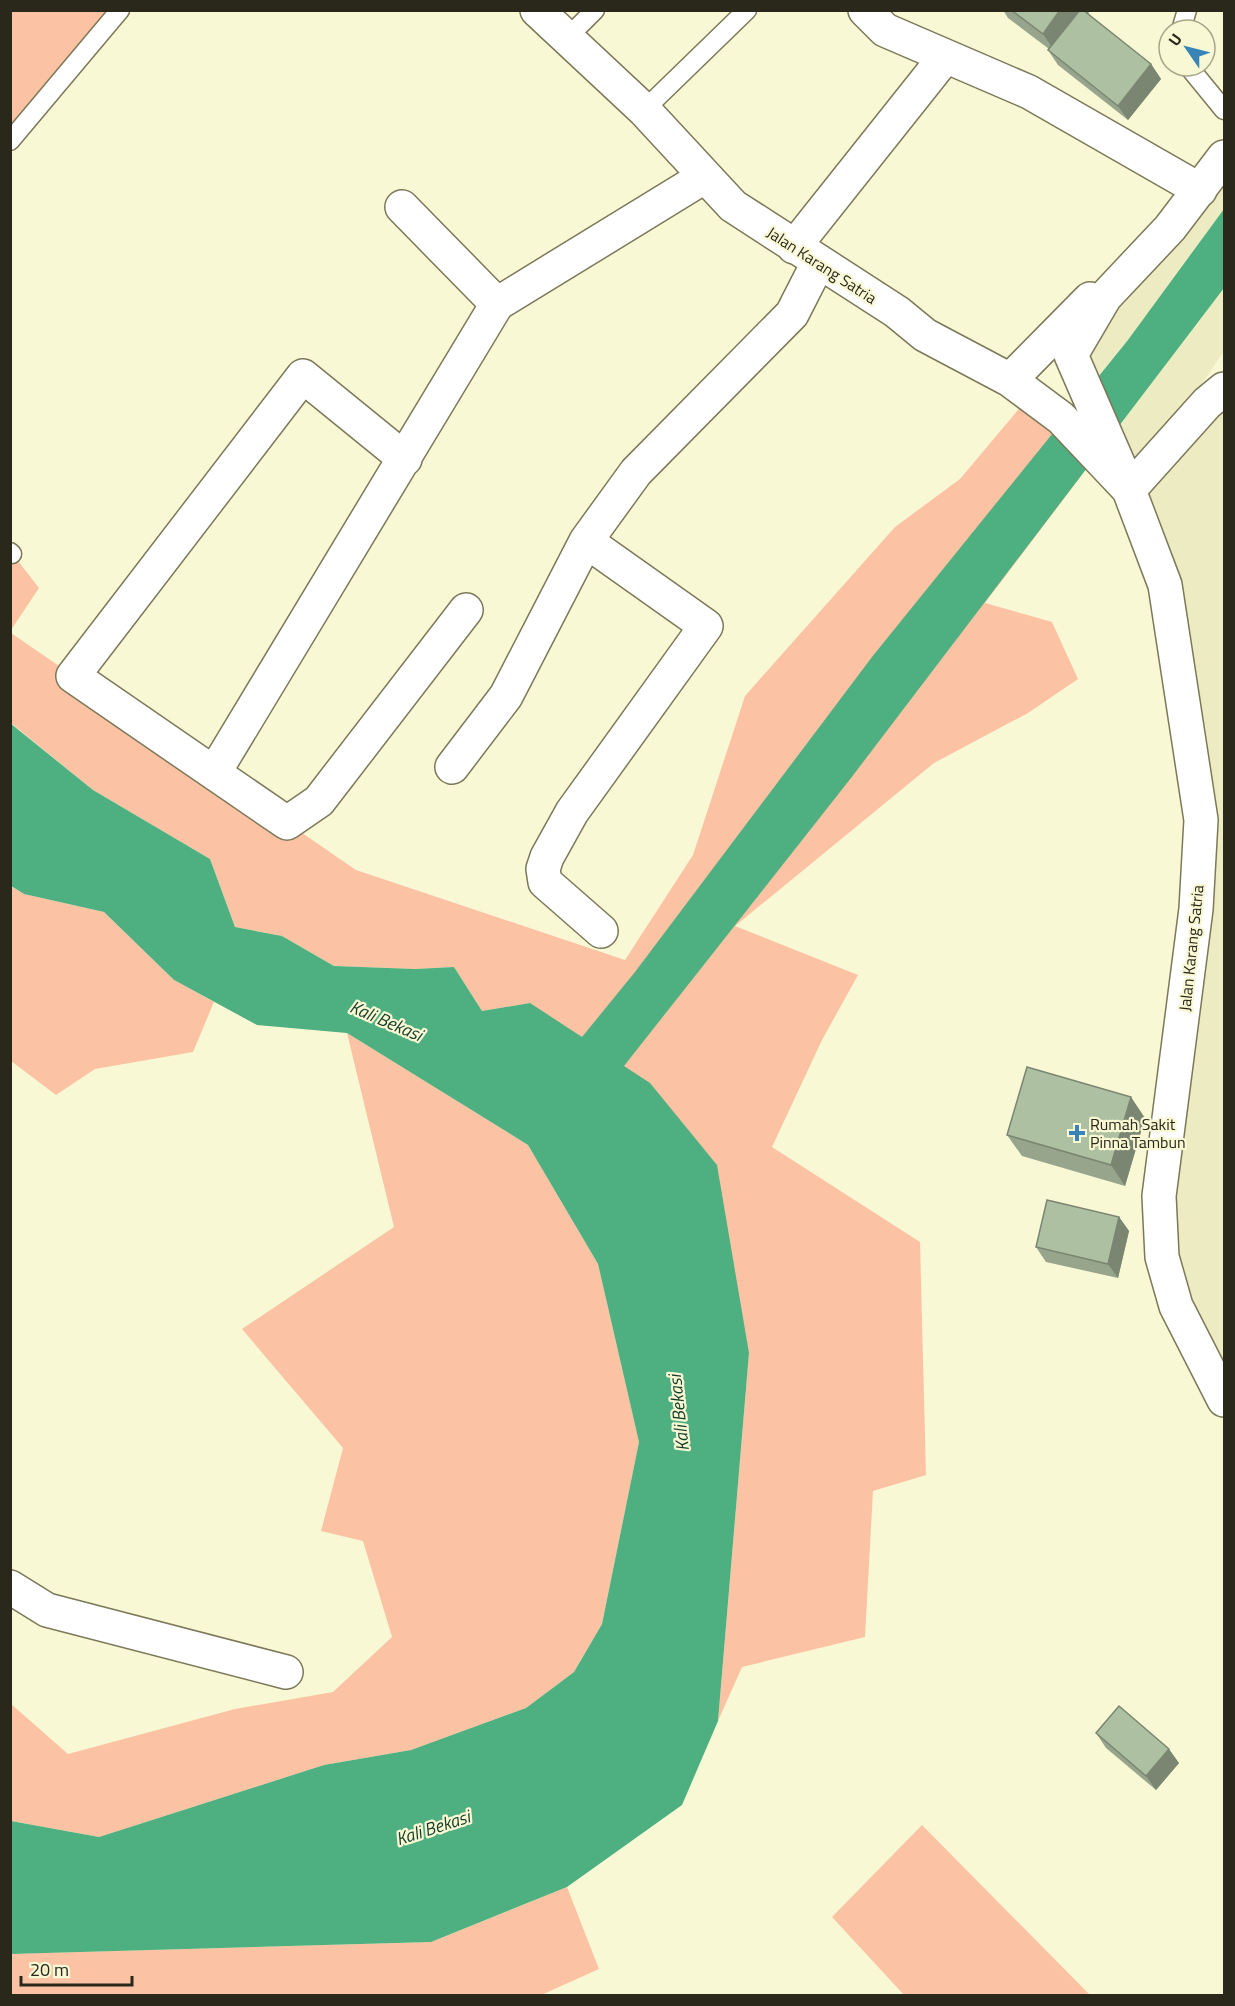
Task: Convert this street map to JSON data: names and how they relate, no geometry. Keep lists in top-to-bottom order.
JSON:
{
  "streets": {
    "street": ["Jalan Karang Satria"]
  },
  "water": ["Kali Bekasi"],
  "places": {
    "health": ["Rumah Sakit Pinna Tambun"]
  },
  "scale_bar": "20 m",
  "north": "top left"
}
